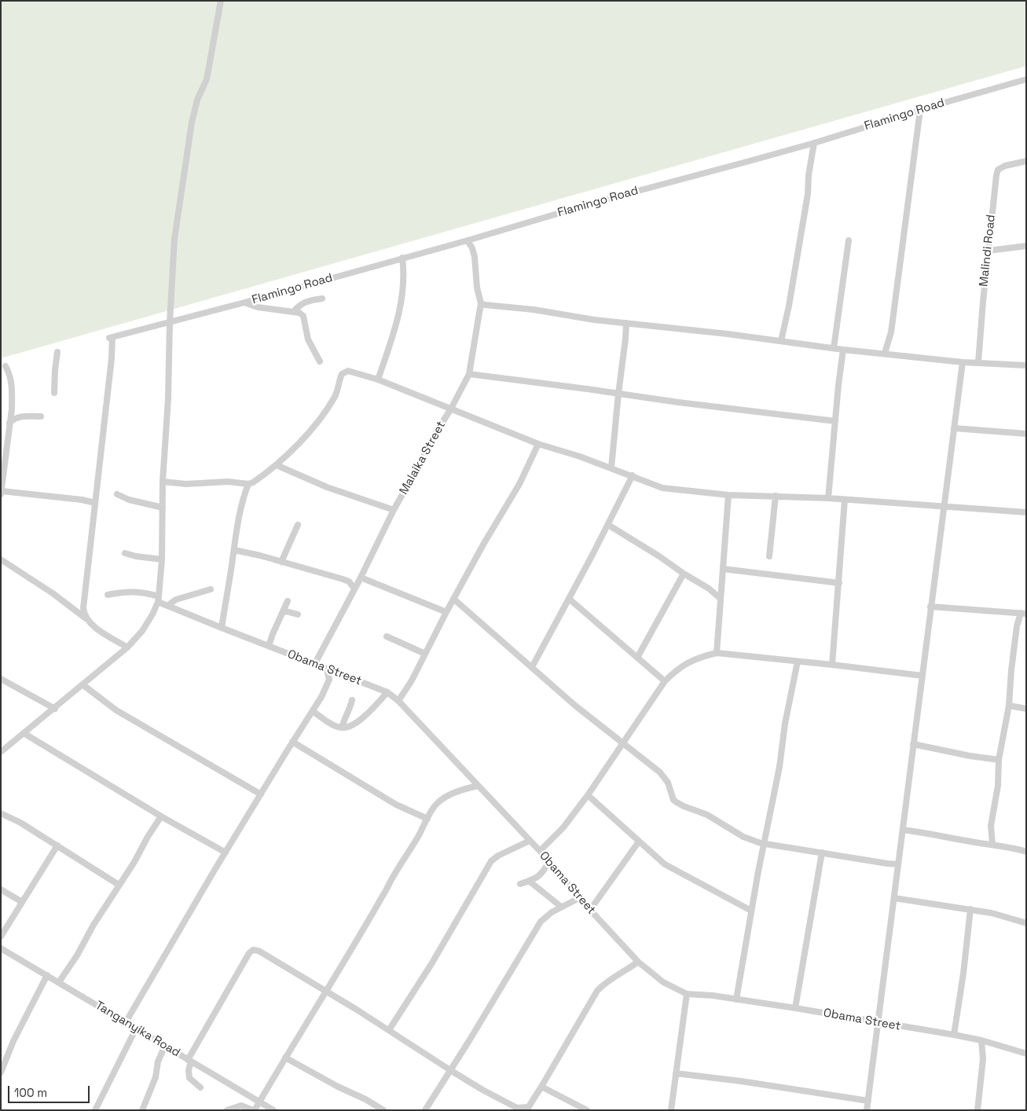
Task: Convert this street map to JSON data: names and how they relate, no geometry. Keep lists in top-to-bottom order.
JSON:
{
  "streets": {
    "street": [
      "Flamingo Road",
      "Malindi Road",
      "Malaika Street",
      "Obama Street",
      "Tanganyika Road"
    ]
  },
  "crossings": [
    ["Flamingo Road", "Malaika Street"],
    ["Malaika Street", "Obama Street"]
  ],
  "scale_bar": "100 m"
}
